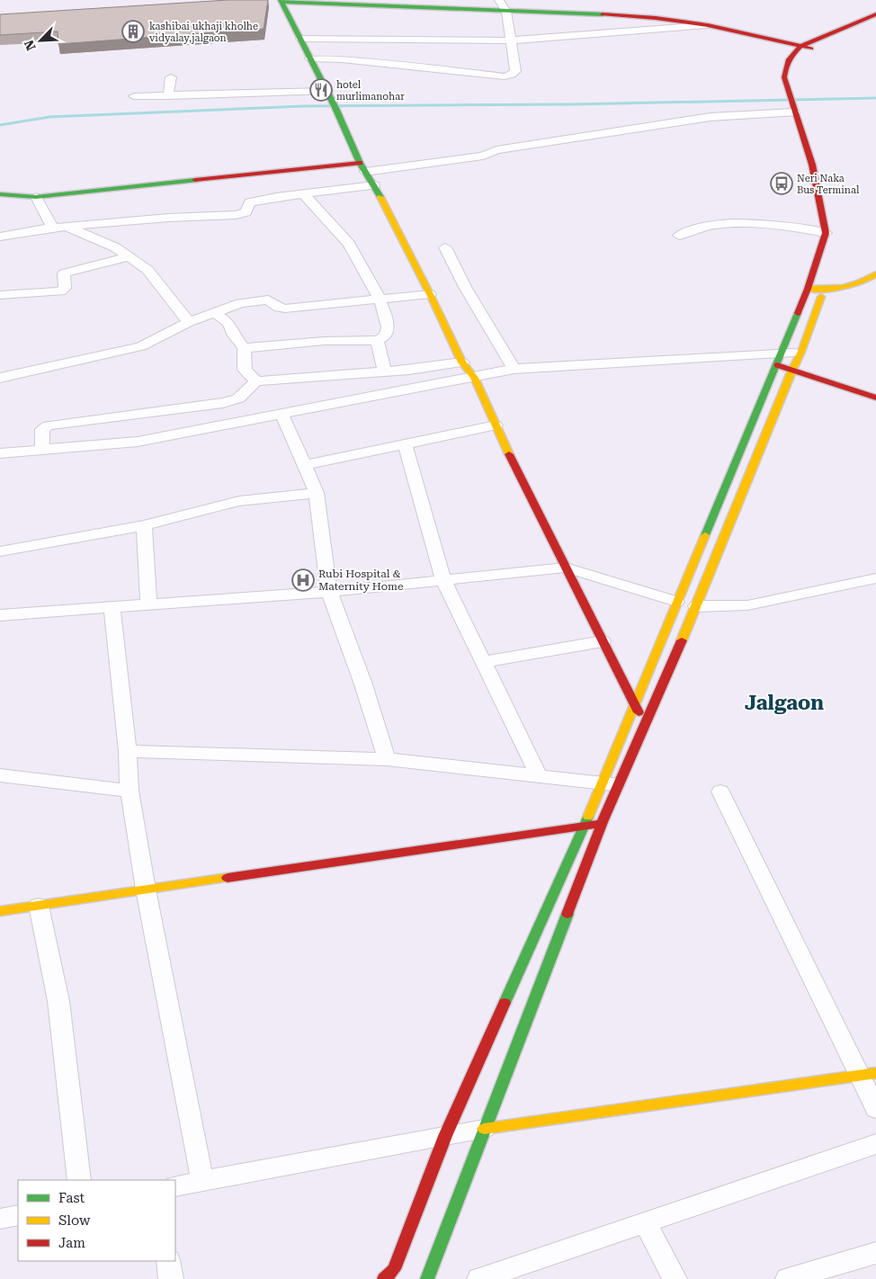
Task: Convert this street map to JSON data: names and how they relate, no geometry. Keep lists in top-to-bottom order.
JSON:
{
  "districts": ["Jalgaon"],
  "places": {
    "building": ["kashibai ukhaji kholhe vidyalay,jalgaon"],
    "restaurant": ["hotel murlimanohar"],
    "bus stop": ["Neri Naka Bus Terminal"],
    "hospital": ["Rubi Hospital & Maternity Home"]
  },
  "legend": ["Fast", "Slow", "Jam"],
  "north": "bottom left"
}
